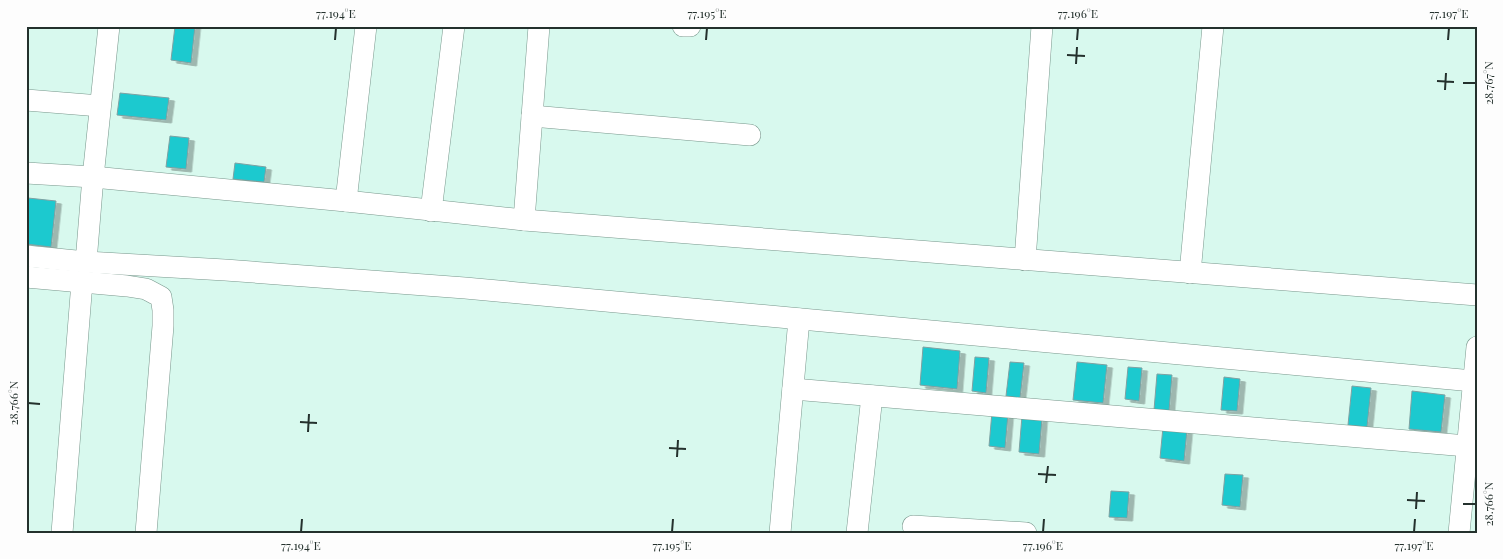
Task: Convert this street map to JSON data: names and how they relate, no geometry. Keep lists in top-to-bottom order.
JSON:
{
  "coordinates": [
    "77.194°E",
    "77.195°E",
    "77.196°E",
    "77.197°E",
    "28.767°N",
    "28.766°N"
  ]
}
